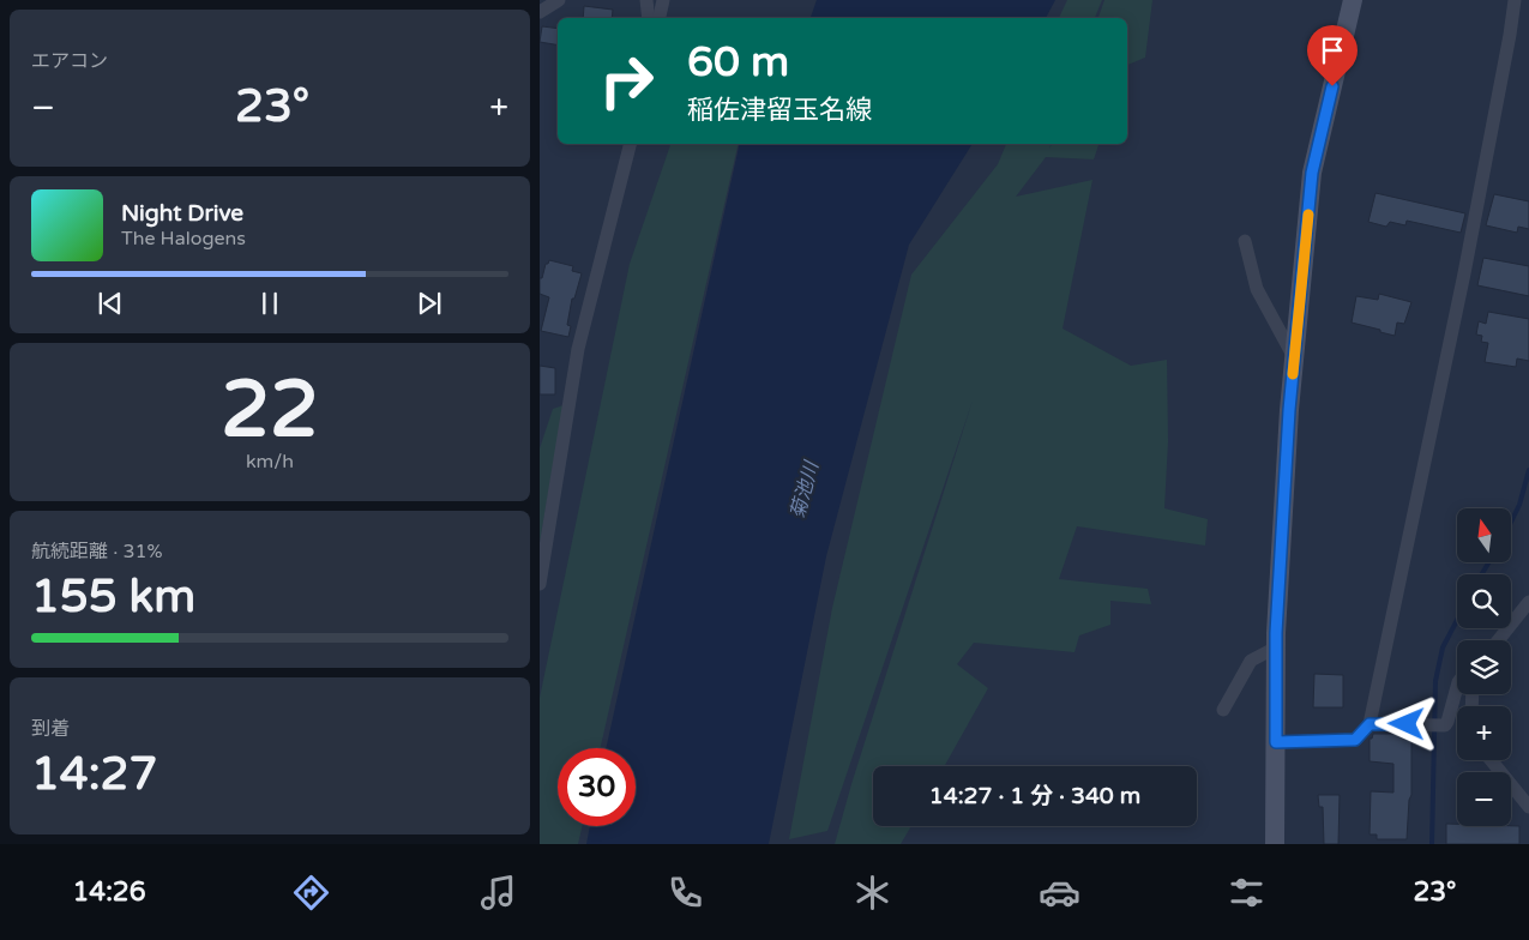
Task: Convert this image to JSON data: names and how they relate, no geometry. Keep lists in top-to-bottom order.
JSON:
{
  "water": ["菊池川"],
  "north": "top",
  "page": {
    "tile": [
      "エアコン",
      ["22", "km/h"],
      ["航続距離 · 31%", "155 km"],
      ["到着", "14:27"]
    ],
    "turn": ["60 m", "稲佐津留玉名線"],
    "heat": ["−", "23°", "+"],
    "song": ["Night Drive", "The Halogens"],
    "map_buttons": ["+", "−"],
    "limit": "30",
    "trip": "14:27 · 1 分 · 340 m",
    "tabs": ["14:26", "23°"]
  }
}
